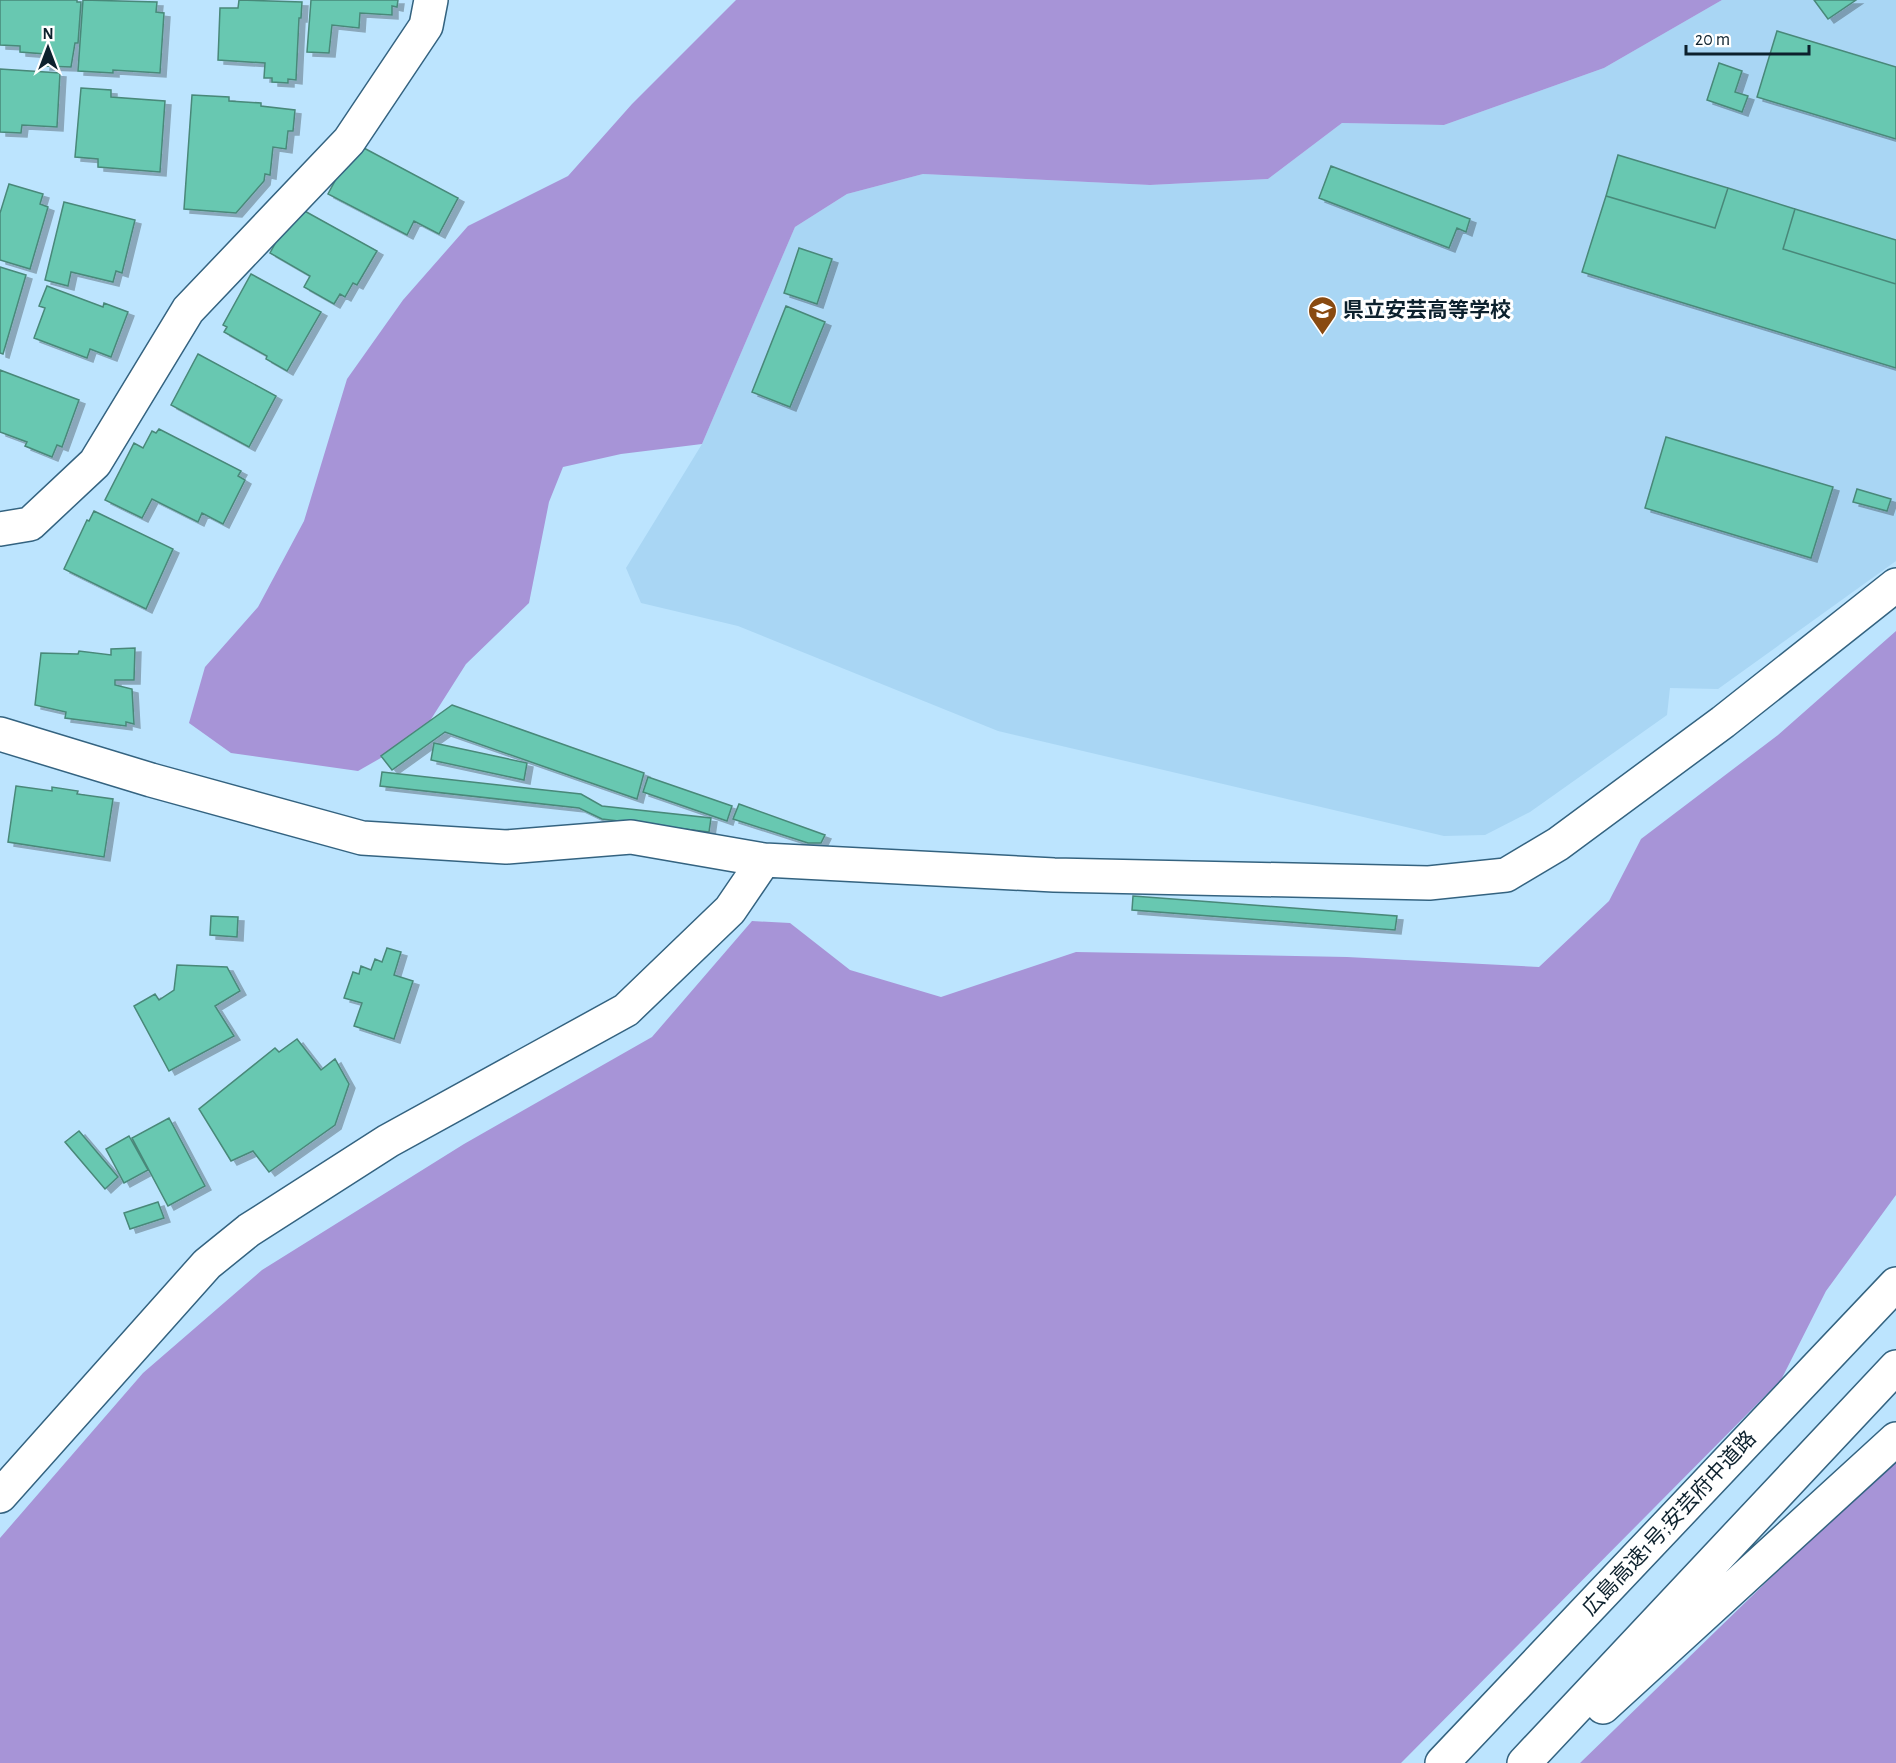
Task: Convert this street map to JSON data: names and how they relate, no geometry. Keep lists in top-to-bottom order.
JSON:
{
  "streets": {
    "main road": ["広島高速1号;安芸府中道路"]
  },
  "places": {
    "school or university": ["県立安芸高等学校"]
  },
  "scale_bar": "20 m",
  "north": "top"
}
